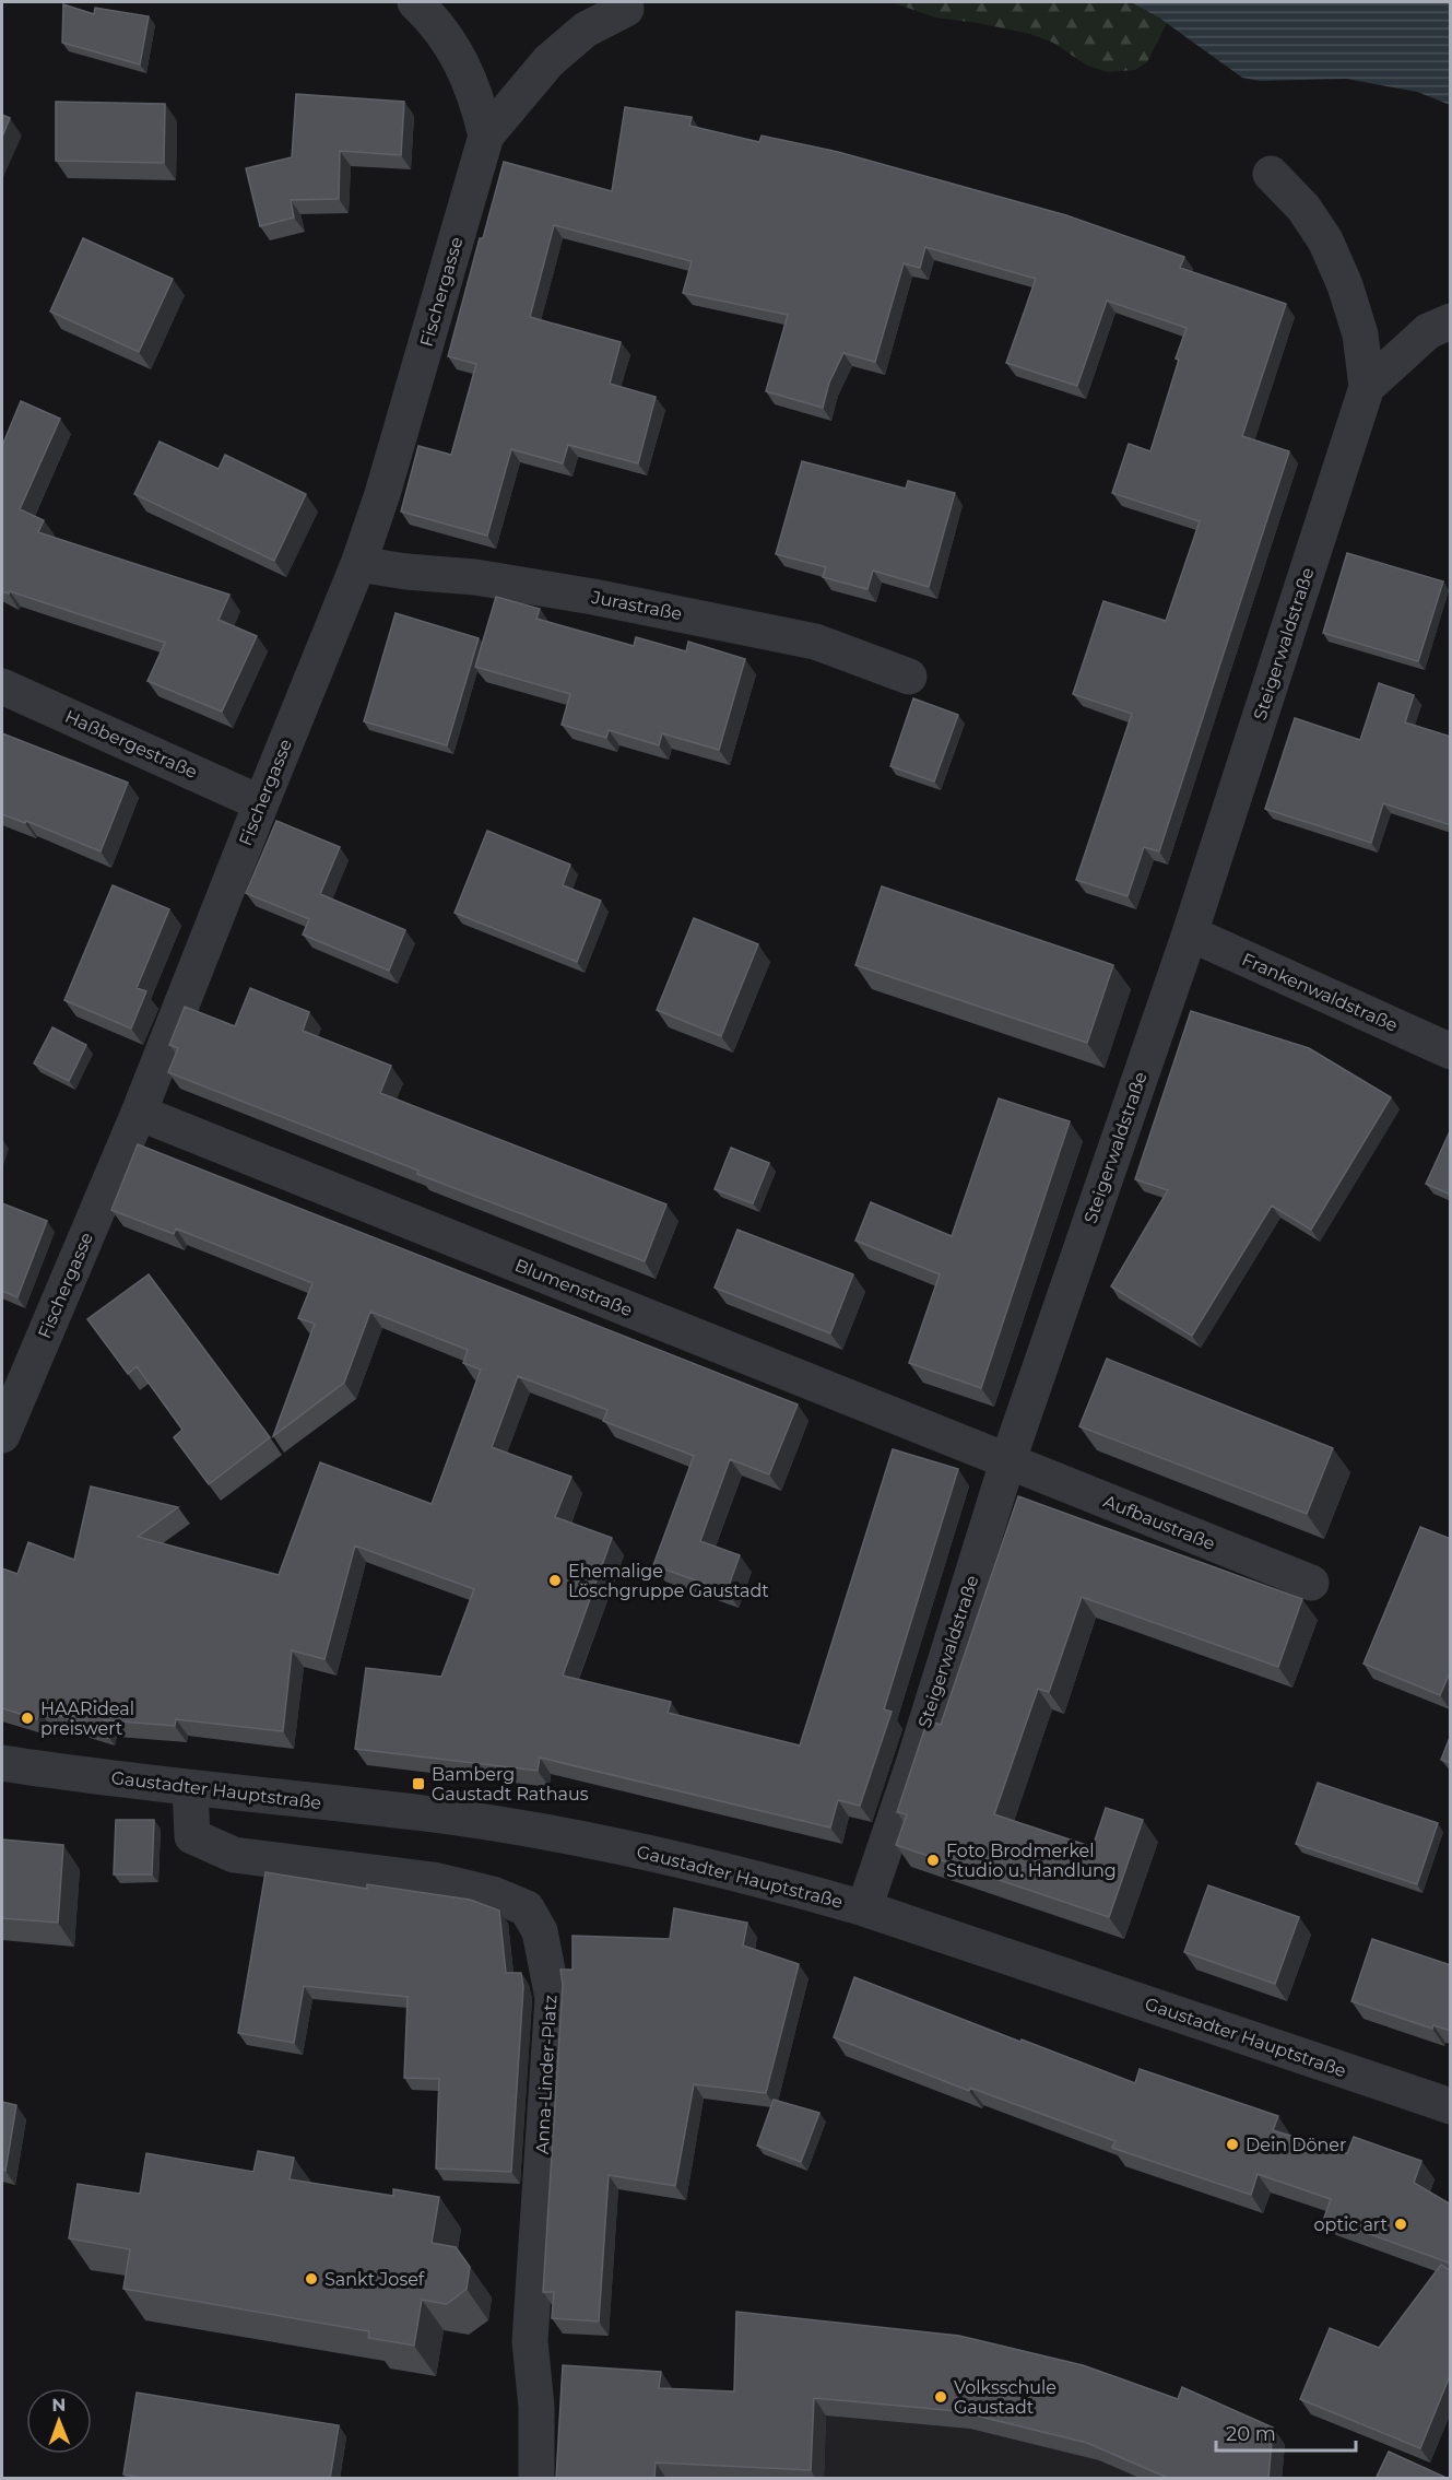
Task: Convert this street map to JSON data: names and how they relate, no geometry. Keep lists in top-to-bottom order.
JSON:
{
  "streets": {
    "street": [
      "Fischergasse",
      "Jurastraße",
      "Steigerwaldstraße",
      "Haßbergestraße",
      "Frankenwaldstraße",
      "Blumenstraße",
      "Aufbaustraße",
      "Gaustadter Hauptstraße",
      "Anna-Linder-Platz"
    ]
  },
  "crossings": [
    ["Fischergasse", "Jurastraße"],
    ["Fischergasse", "Haßbergestraße"],
    ["Fischergasse", "Blumenstraße"],
    ["Steigerwaldstraße", "Frankenwaldstraße"],
    ["Steigerwaldstraße", "Blumenstraße"],
    ["Steigerwaldstraße", "Aufbaustraße"],
    ["Steigerwaldstraße", "Gaustadter Hauptstraße"],
    ["Blumenstraße", "Aufbaustraße"],
    ["Gaustadter Hauptstraße", "Anna-Linder-Platz"]
  ],
  "places": {
    "other": [
      "Ehemalige Löschgruppe Gaustadt",
      "HAARideal preiswert",
      "Foto Brodmerkel Studio u. Handlung",
      "Dein Döner",
      "optic art",
      "Sankt Josef",
      "Volksschule Gaustadt"
    ],
    "transit": ["Bamberg Gaustadt Rathaus"]
  },
  "scale_bar": "20 m",
  "north": "top"
}
